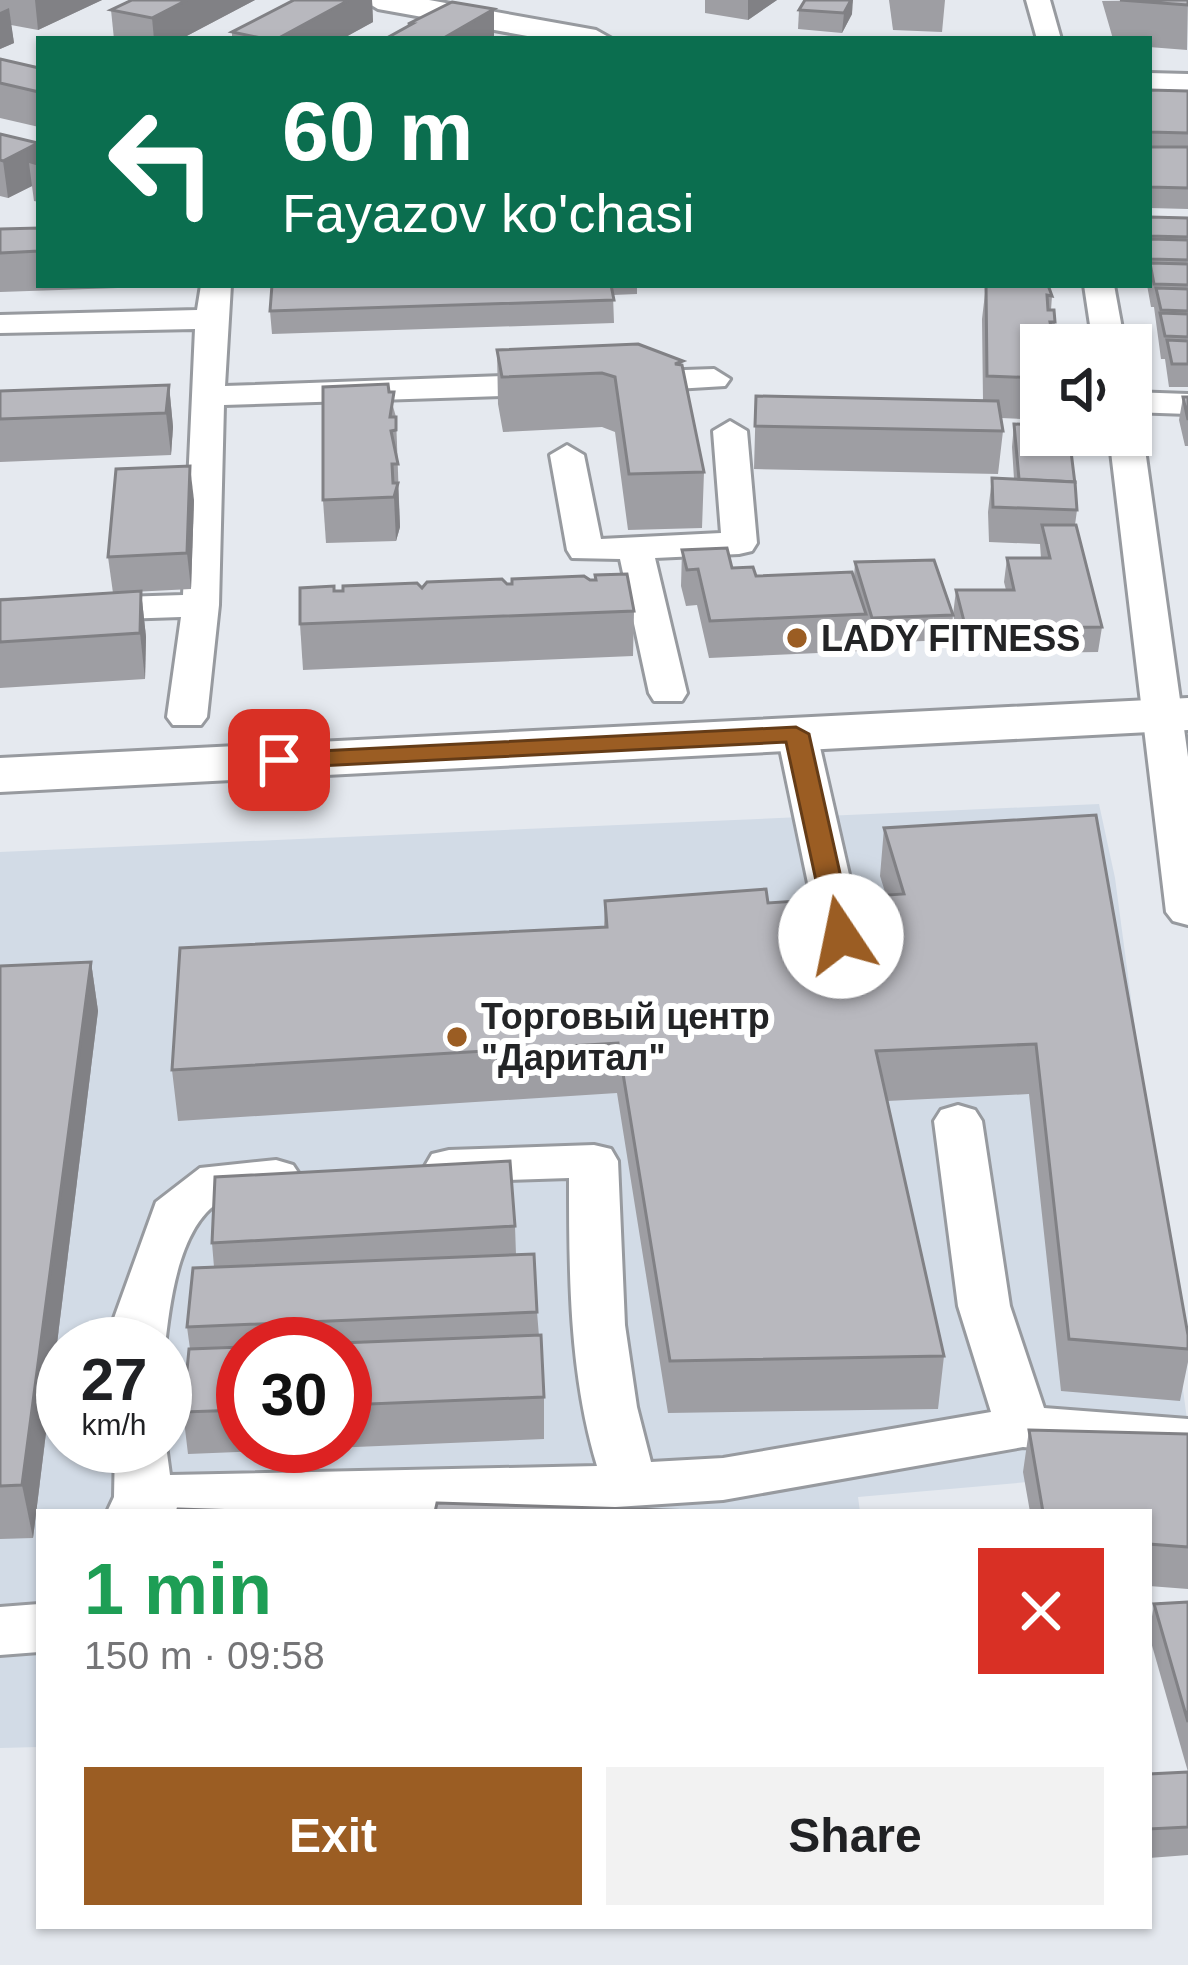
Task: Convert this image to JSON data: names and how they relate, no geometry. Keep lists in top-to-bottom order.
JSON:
{
  "places": ["LADY FITNESS", "Торговый центр \"Даритал\""],
  "page": {
    "turn": ["60 m", "Fayazov ko'chasi"],
    "speed": "27 km/h",
    "limit": "30",
    "heading": ["1 min", "150 m · 09:58"],
    "buttons": ["Exit", "Share"]
  }
}
